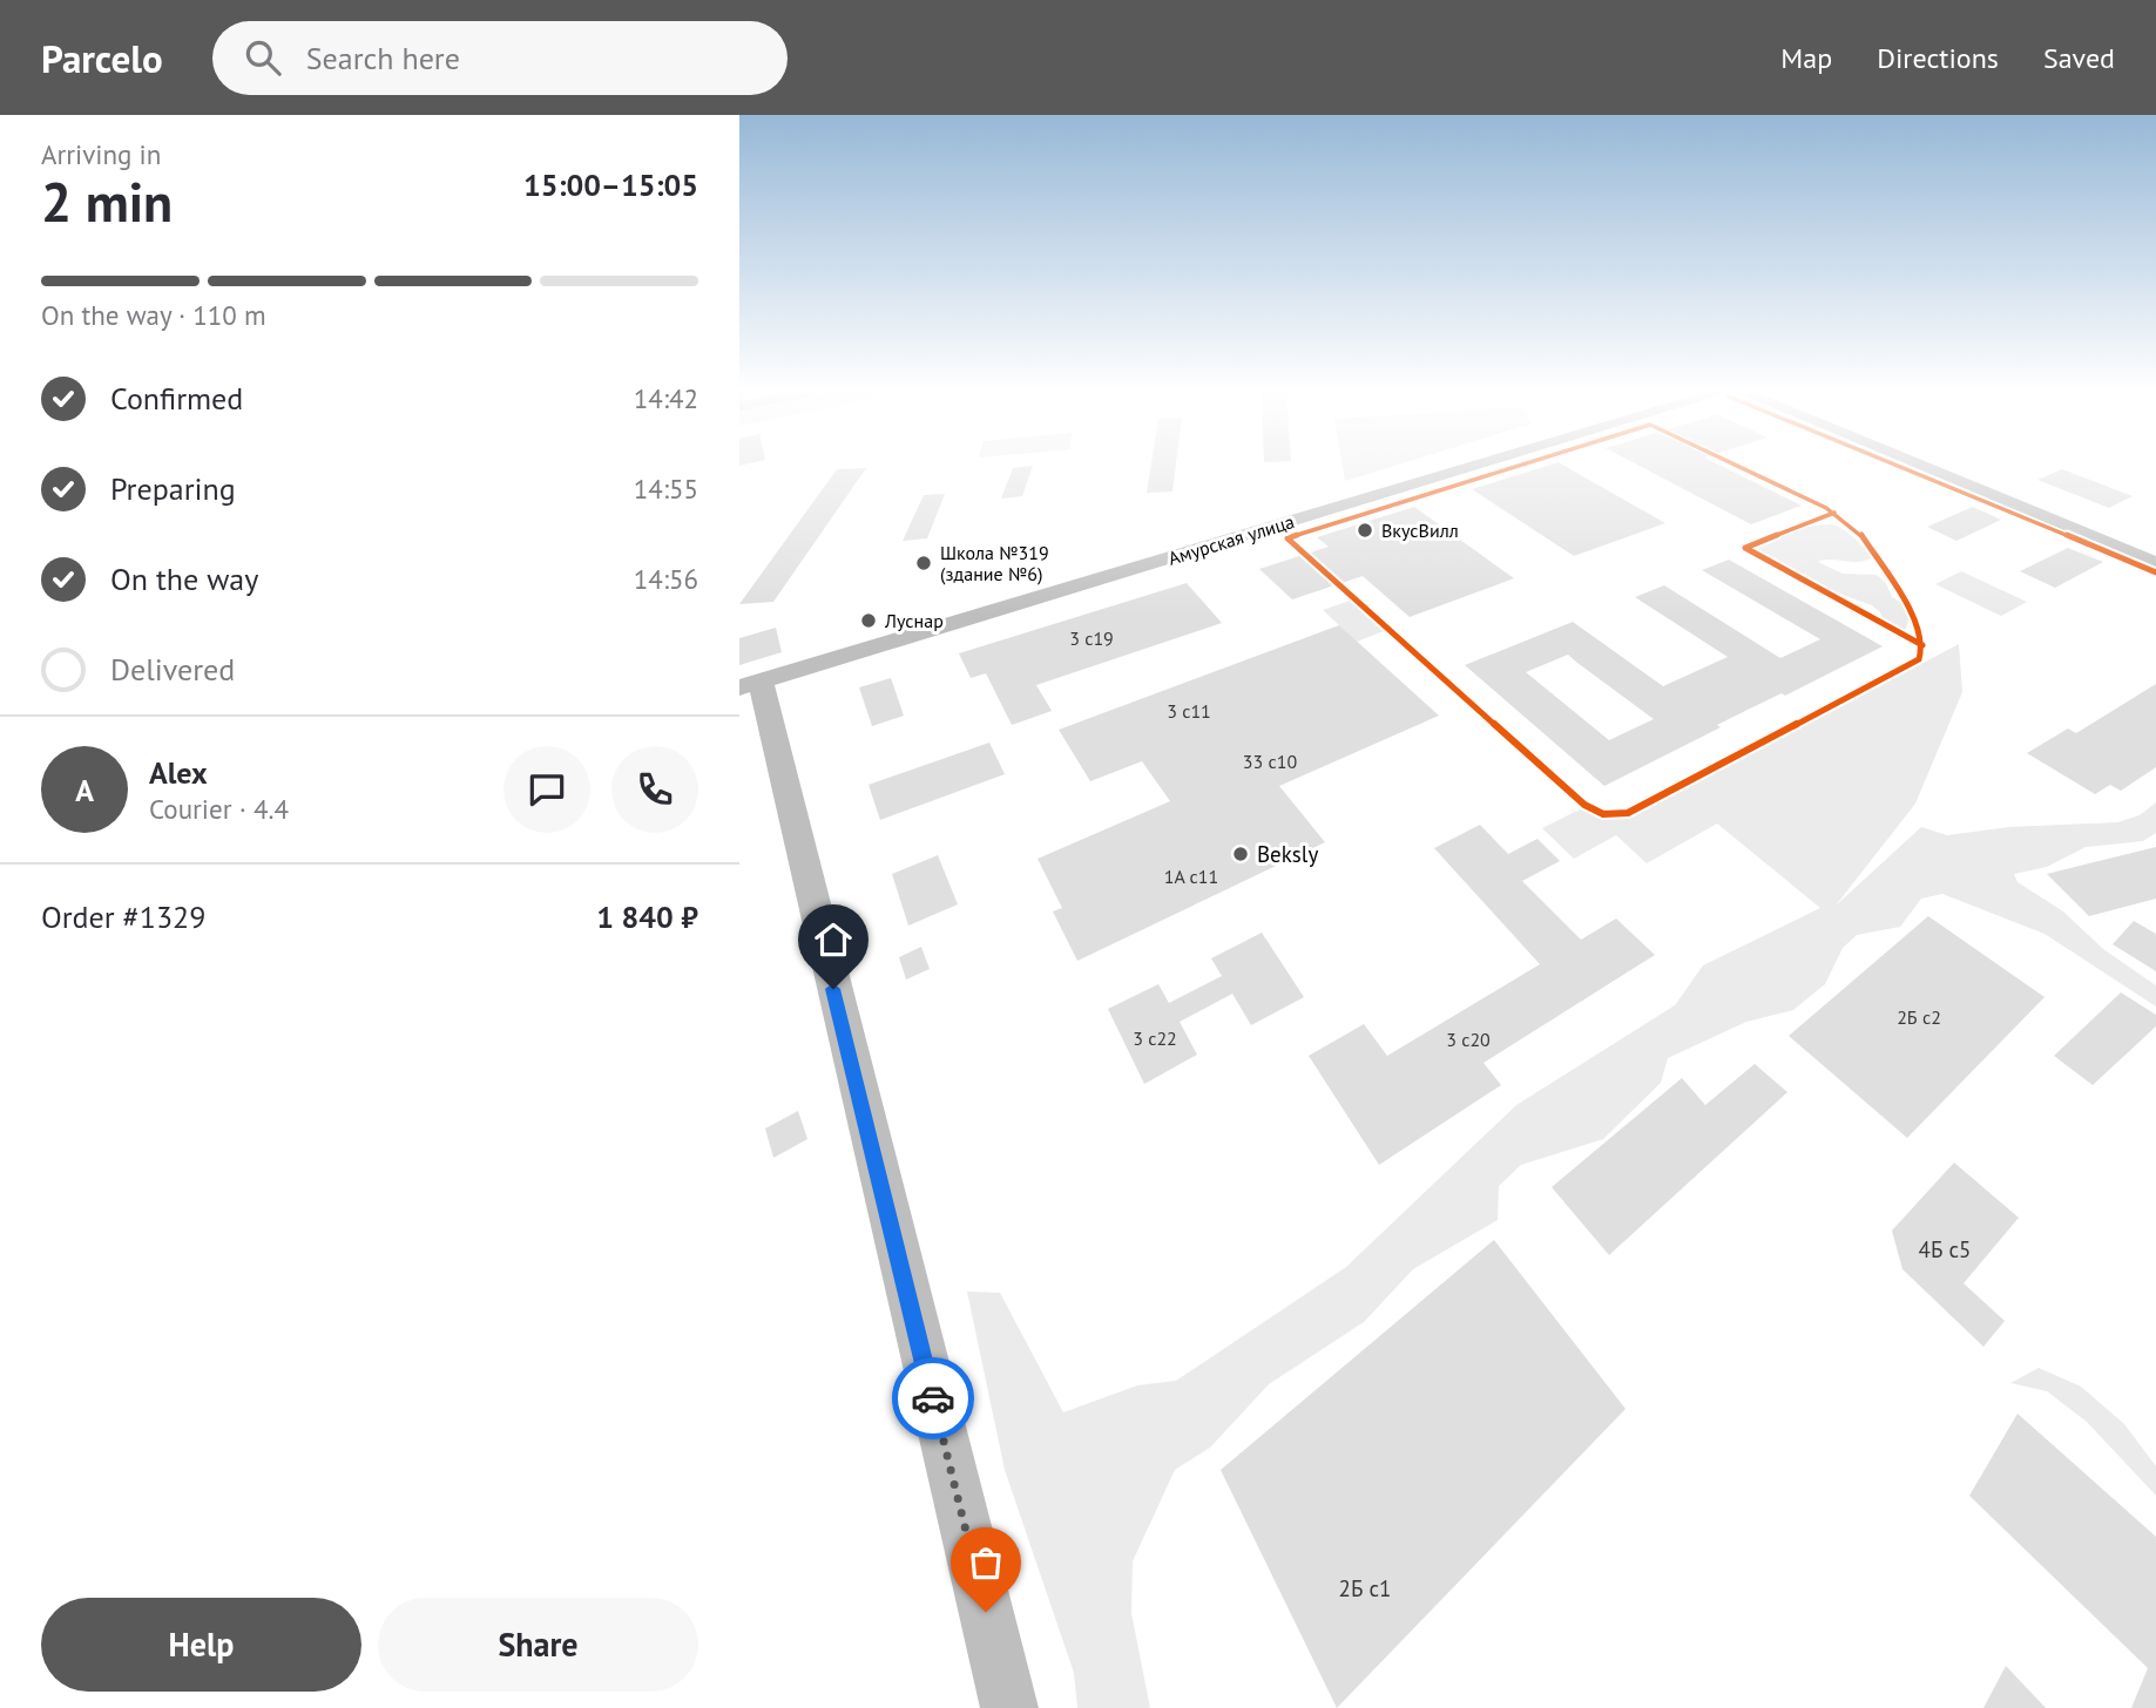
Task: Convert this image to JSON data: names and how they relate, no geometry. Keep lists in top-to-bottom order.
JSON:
{
  "streets": {
    "street": ["Амурская улица"]
  },
  "places": [
    "ВкусВилл",
    "Школа №319 (здание №6)",
    "Луснар",
    "Beksly"
  ],
  "house_numbers": [
    "3 с19",
    "3 с11",
    "33 с10",
    "1А с11",
    "2Б с2",
    "3 с22",
    "3 с20",
    "4Б с5",
    "2Б с1"
  ],
  "page": {
    "header": "Parcelo",
    "search": "Search here",
    "nav": ["Map", "Directions", "Saved"],
    "heading": ["2 min", "Arriving in", "15:00–15:05"],
    "panel": [
      "Alex",
      "Courier · 4.4",
      "Order #1329",
      "1 840 ₽"
    ],
    "bar": "On the way · 110 m",
    "list": [
      ["Confirmed", "14:42"],
      ["Preparing", "14:55"],
      ["On the way", "14:56"],
      "Delivered"
    ],
    "round": "A",
    "buttons": ["Help", "Share"]
  }
}
